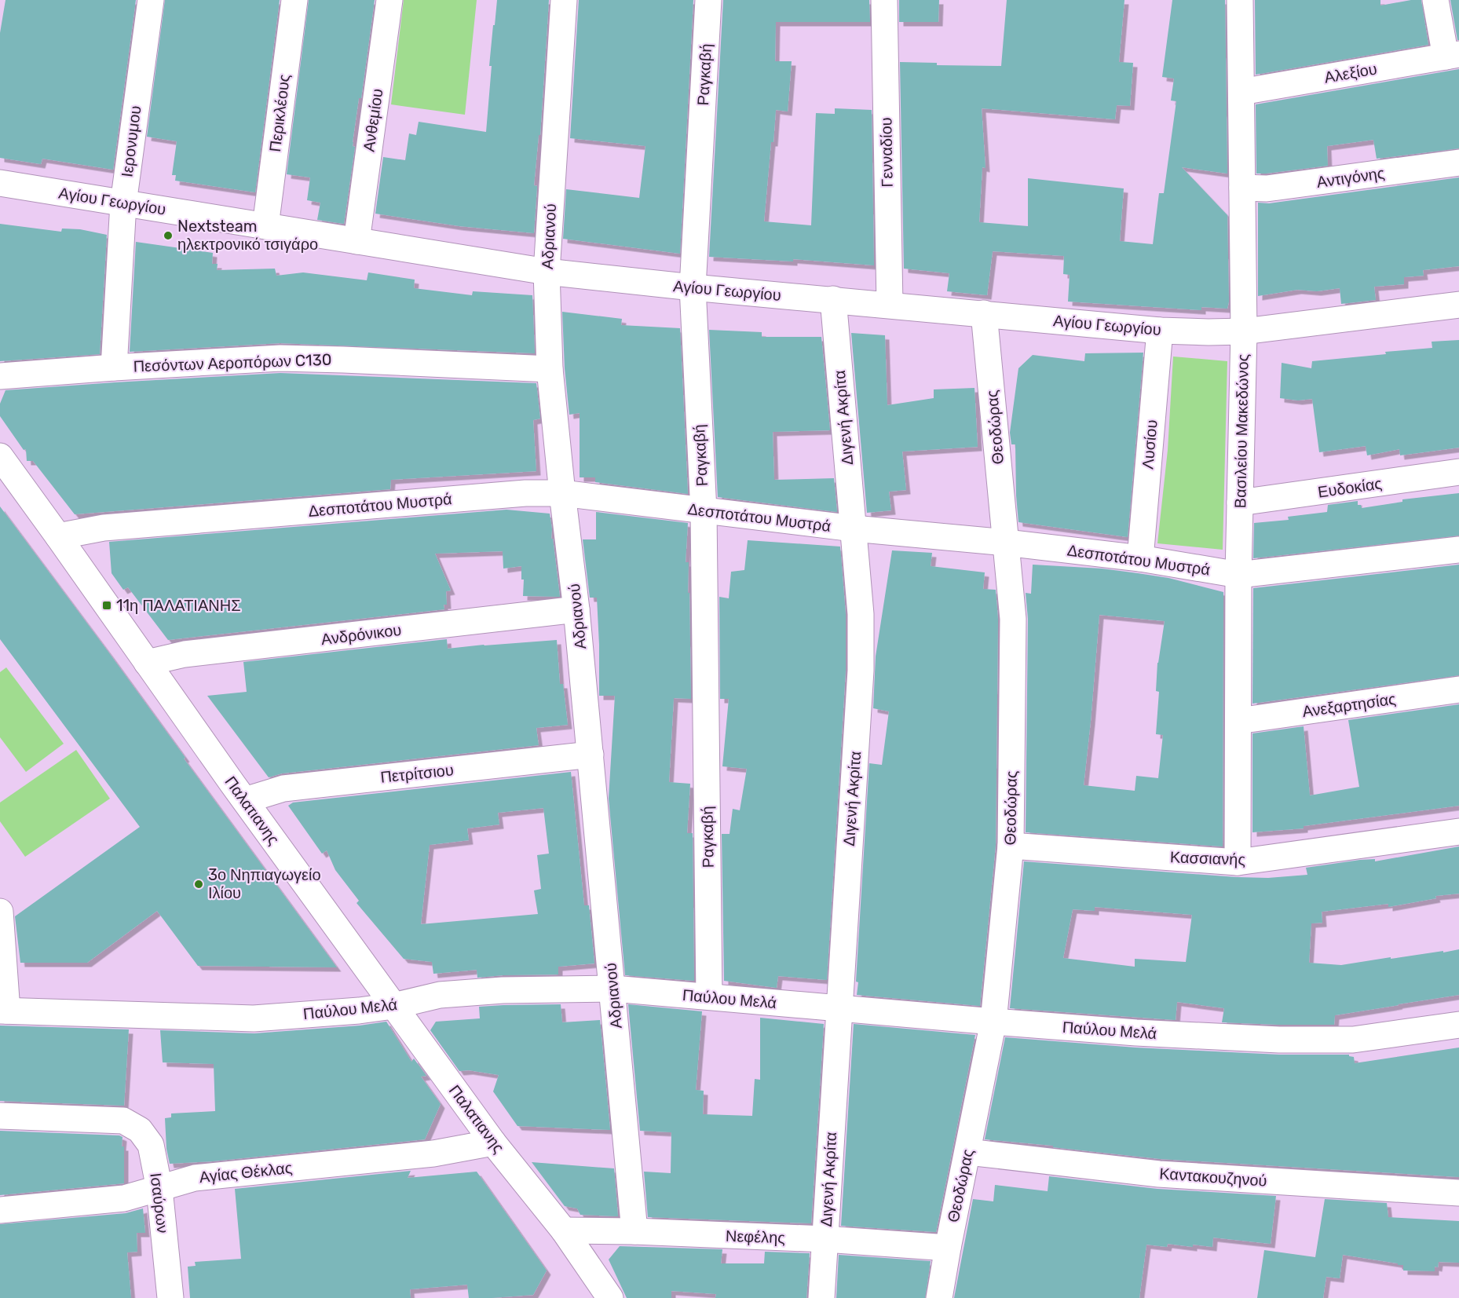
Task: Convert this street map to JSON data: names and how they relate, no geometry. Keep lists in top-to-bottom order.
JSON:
{
  "streets": {
    "street": [
      "Αλεξίου",
      "Ραγκαβή",
      "Περικλέους",
      "Ανθεμίου",
      "Ιερονυμου",
      "Γενναδίου",
      "Αντιγόνης",
      "Αγίου Γεωργίου",
      "Αδριανού",
      "Πεσόντων Αεροπόρων C130",
      "Διγενή Ακρίτα",
      "Θεοδώρας",
      "Βασιλείου Μακεδώνος",
      "Λυσίου",
      "Ευδοκίας",
      "Δεσποτάτου Μυστρά",
      "Ανδρόνικου",
      "Ανεξαρτησίας",
      "Πετρίτσιου",
      "Παλατιανης",
      "Κασσιανής",
      "Παύλου Μελά",
      "Αγίας Θέκλας",
      "Καντακουζηνού",
      "Ισαύρων",
      "Νεφέλης"
    ]
  },
  "crossings": [
    ["Αλεξίου", "Βασιλείου Μακεδώνος"],
    ["Ραγκαβή", "Αγίου Γεωργίου"],
    ["Ραγκαβή", "Δεσποτάτου Μυστρά"],
    ["Ραγκαβή", "Παύλου Μελά"],
    ["Περικλέους", "Αγίου Γεωργίου"],
    ["Ανθεμίου", "Αγίου Γεωργίου"],
    ["Ιερονυμου", "Αγίου Γεωργίου"],
    ["Ιερονυμου", "Πεσόντων Αεροπόρων C130"],
    ["Γενναδίου", "Αγίου Γεωργίου"],
    ["Αντιγόνης", "Βασιλείου Μακεδώνος"],
    ["Αγίου Γεωργίου", "Αδριανού"],
    ["Αγίου Γεωργίου", "Διγενή Ακρίτα"],
    ["Αγίου Γεωργίου", "Θεοδώρας"],
    ["Αγίου Γεωργίου", "Βασιλείου Μακεδώνος"],
    ["Αγίου Γεωργίου", "Λυσίου"],
    ["Αδριανού", "Πεσόντων Αεροπόρων C130"],
    ["Αδριανού", "Δεσποτάτου Μυστρά"],
    ["Αδριανού", "Ανδρόνικου"],
    ["Αδριανού", "Πετρίτσιου"],
    ["Αδριανού", "Παύλου Μελά"],
    ["Αδριανού", "Νεφέλης"],
    ["Διγενή Ακρίτα", "Δεσποτάτου Μυστρά"],
    ["Διγενή Ακρίτα", "Παύλου Μελά"],
    ["Διγενή Ακρίτα", "Νεφέλης"],
    ["Θεοδώρας", "Δεσποτάτου Μυστρά"],
    ["Θεοδώρας", "Κασσιανής"],
    ["Θεοδώρας", "Παύλου Μελά"],
    ["Θεοδώρας", "Καντακουζηνού"],
    ["Θεοδώρας", "Νεφέλης"],
    ["Βασιλείου Μακεδώνος", "Ευδοκίας"],
    ["Βασιλείου Μακεδώνος", "Δεσποτάτου Μυστρά"],
    ["Βασιλείου Μακεδώνος", "Ανεξαρτησίας"],
    ["Βασιλείου Μακεδώνος", "Κασσιανής"],
    ["Λυσίου", "Δεσποτάτου Μυστρά"],
    ["Δεσποτάτου Μυστρά", "Παλατιανης"],
    ["Ανδρόνικου", "Παλατιανης"],
    ["Πετρίτσιου", "Παλατιανης"],
    ["Παλατιανης", "Παύλου Μελά"],
    ["Παλατιανης", "Αγίας Θέκλας"],
    ["Παλατιανης", "Νεφέλης"],
    ["Αγίας Θέκλας", "Ισαύρων"]
  ],
  "places": {
    "other": ["Nextsteam ηλεκτρονικό τσιγάρο", "3ο Νηπιαγωγείο Ιλίου"],
    "transit": ["11η ΠΑΛΑΤΙΑΝΗΣ"]
  }
}
